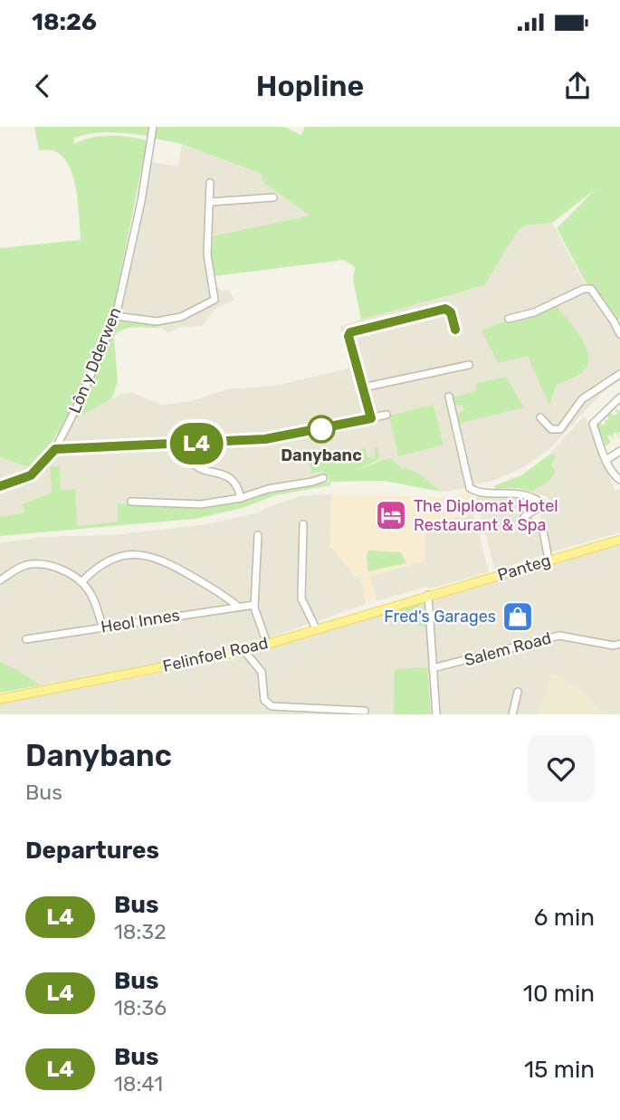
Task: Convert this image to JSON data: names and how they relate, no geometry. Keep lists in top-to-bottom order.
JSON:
{
  "streets": {
    "main road": ["Panteg", "Felinfoel Road"],
    "street": ["Lôn y Dderwen", "Heol Innes", "Salem Road"]
  },
  "crossings": [
    ["Panteg", "Felinfoel Road"]
  ],
  "places": {
    "other": ["Danybanc"],
    "hotel": ["The Diplomat Hotel Restaurant & Spa"],
    "shop": ["Fred's Garages"]
  },
  "lines": ["bus line L4"],
  "page": {
    "status": "18:26",
    "header": "Hopline",
    "on_map": "L4",
    "heading": [
      ["Danybanc", "Bus"],
      "Departures"
    ],
    "list": [
      {
        "mark": "L4",
        "name": "Bus",
        "note": "18:32",
        "value": "6 min"
      },
      {
        "mark": "L4",
        "name": "Bus",
        "note": "18:36",
        "value": "10 min"
      },
      {
        "mark": "L4",
        "name": "Bus",
        "note": "18:41",
        "value": "15 min"
      }
    ]
  }
}
